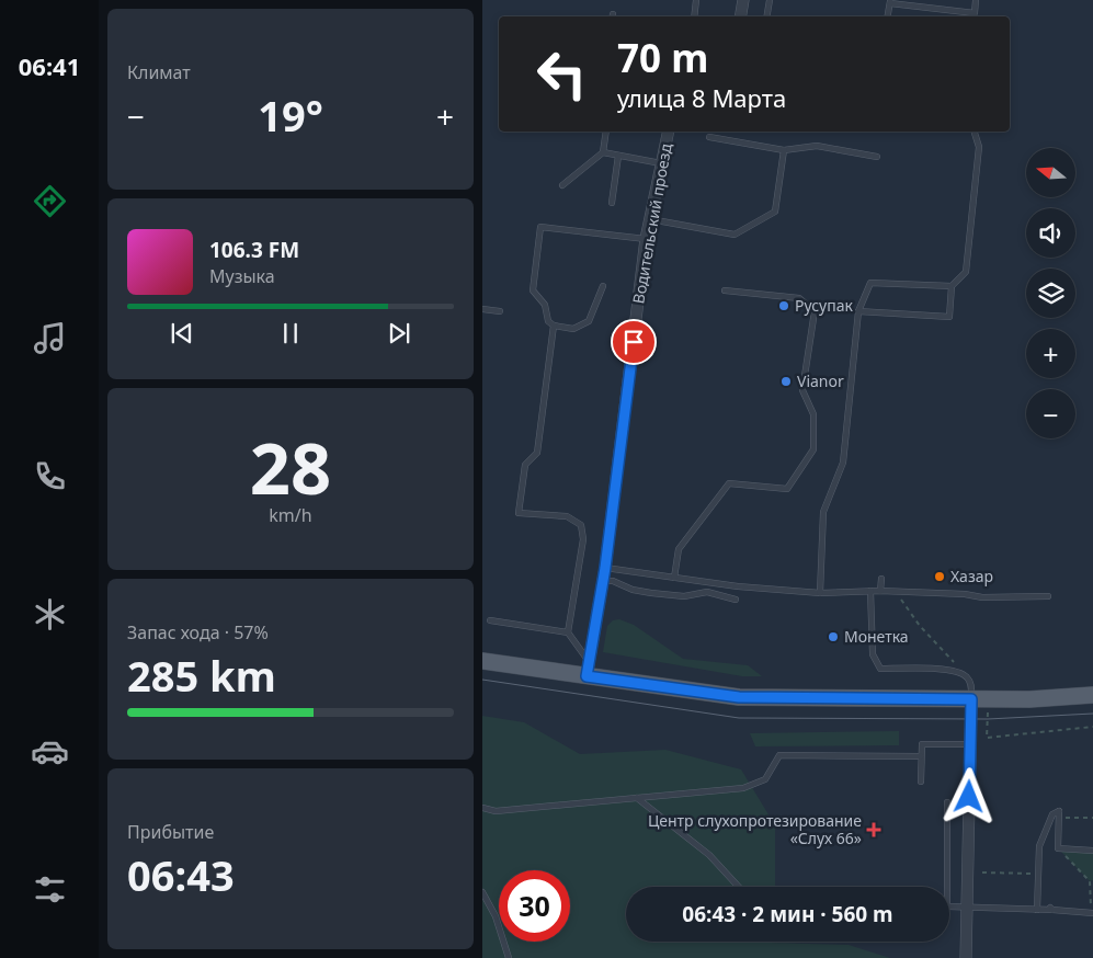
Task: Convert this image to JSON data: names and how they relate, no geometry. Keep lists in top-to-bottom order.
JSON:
{
  "streets": {
    "street": ["Водительский проезд"]
  },
  "places": {
    "other": [
      "Русупак",
      "Vianor",
      "Хазар",
      "Монетка"
    ],
    "health": ["Центр слухопротезирование «Слух 66»"]
  },
  "north": "left",
  "page": {
    "tabs": "06:41",
    "tile": [
      "Климат",
      ["28", "km/h"],
      ["Запас хода · 57%", "285 km"],
      ["Прибытие", "06:43"]
    ],
    "turn": ["70 m", "улица 8 Марта"],
    "heat": ["−", "19°", "+"],
    "map_buttons": ["+", "−"],
    "song": ["106.3 FM", "Музыка"],
    "limit": "30",
    "trip": "06:43 · 2 мин · 560 m"
  }
}
